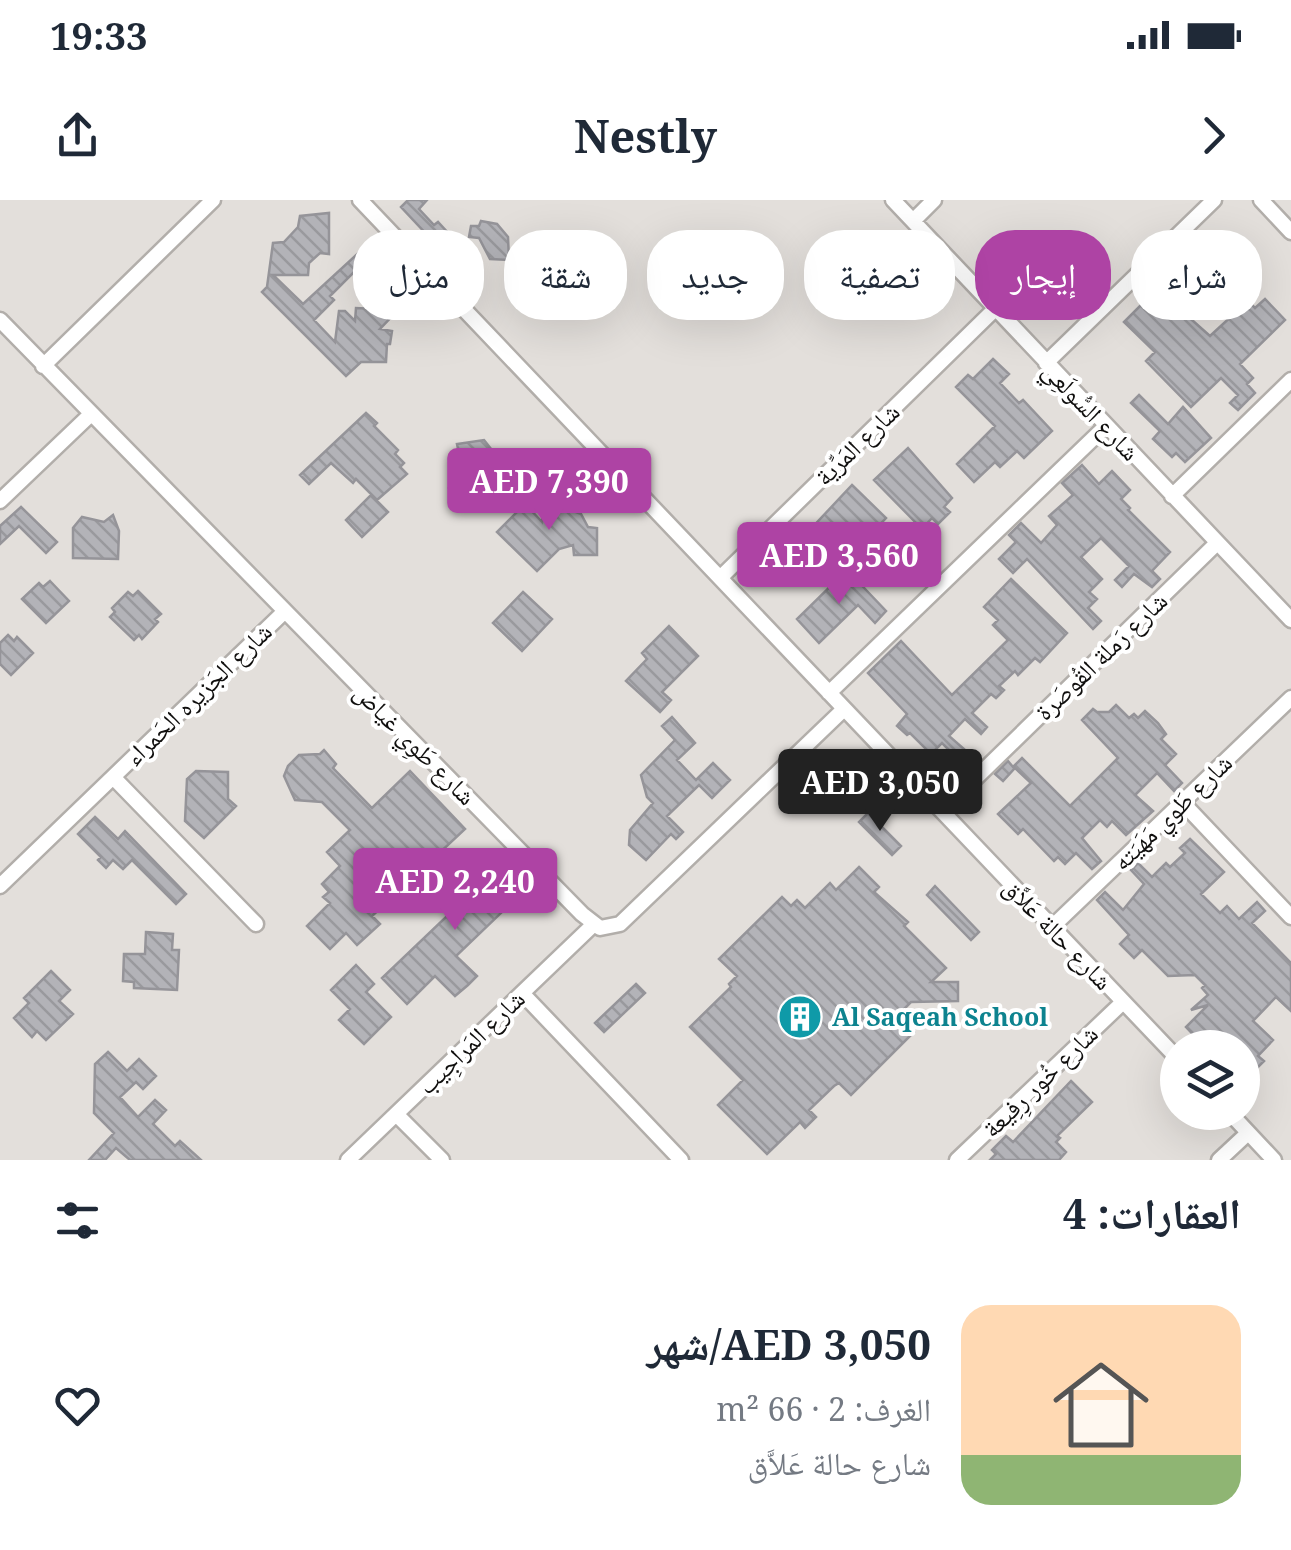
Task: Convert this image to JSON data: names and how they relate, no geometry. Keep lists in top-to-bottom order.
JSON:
{
  "streets": {
    "street": [
      "شارع السُّولَعِي",
      "شارع المَرِّية",
      "شارع رَملة القُوصَرة",
      "شارع الجَزيره الحَمراء",
      "شارع طَوِي غياض",
      "شارع طَوي مَهَيَته",
      "شارع حالة عَلاَّق",
      "شارع المَراجِيب",
      "شارع خُور رِفِيعة"
    ]
  },
  "crossings": [
    ["شارع السُّولَعِي", "شارع رَملة القُوصَرة"],
    ["شارع المَرِّية", "شارع حالة عَلاَّق"],
    ["شارع رَملة القُوصَرة", "شارع حالة عَلاَّق"],
    ["شارع الجَزيره الحَمراء", "شارع طَوِي غياض"],
    ["شارع طَوِي غياض", "شارع المَراجِيب"],
    ["شارع طَوي مَهَيَته", "شارع حالة عَلاَّق"],
    ["شارع حالة عَلاَّق", "شارع خُور رِفِيعة"]
  ],
  "places": {
    "building": ["Al Saqeah School"]
  },
  "page": {
    "status": "19:33",
    "header": "Nestly",
    "chip": [
      "شراء",
      "إيجار",
      "تصفية",
      "جديد",
      "شقة",
      "منزل"
    ],
    "price": [
      "AED 7,390",
      "AED 3,560",
      "AED 3,050",
      "AED 2,240"
    ],
    "heading": "العقارات: 4",
    "list": [
      {
        "name": "AED 3,050/شهر",
        "note": "الغرف: 2 · 66 m² · شارع حالة عَلاَّق"
      }
    ]
  }
}
